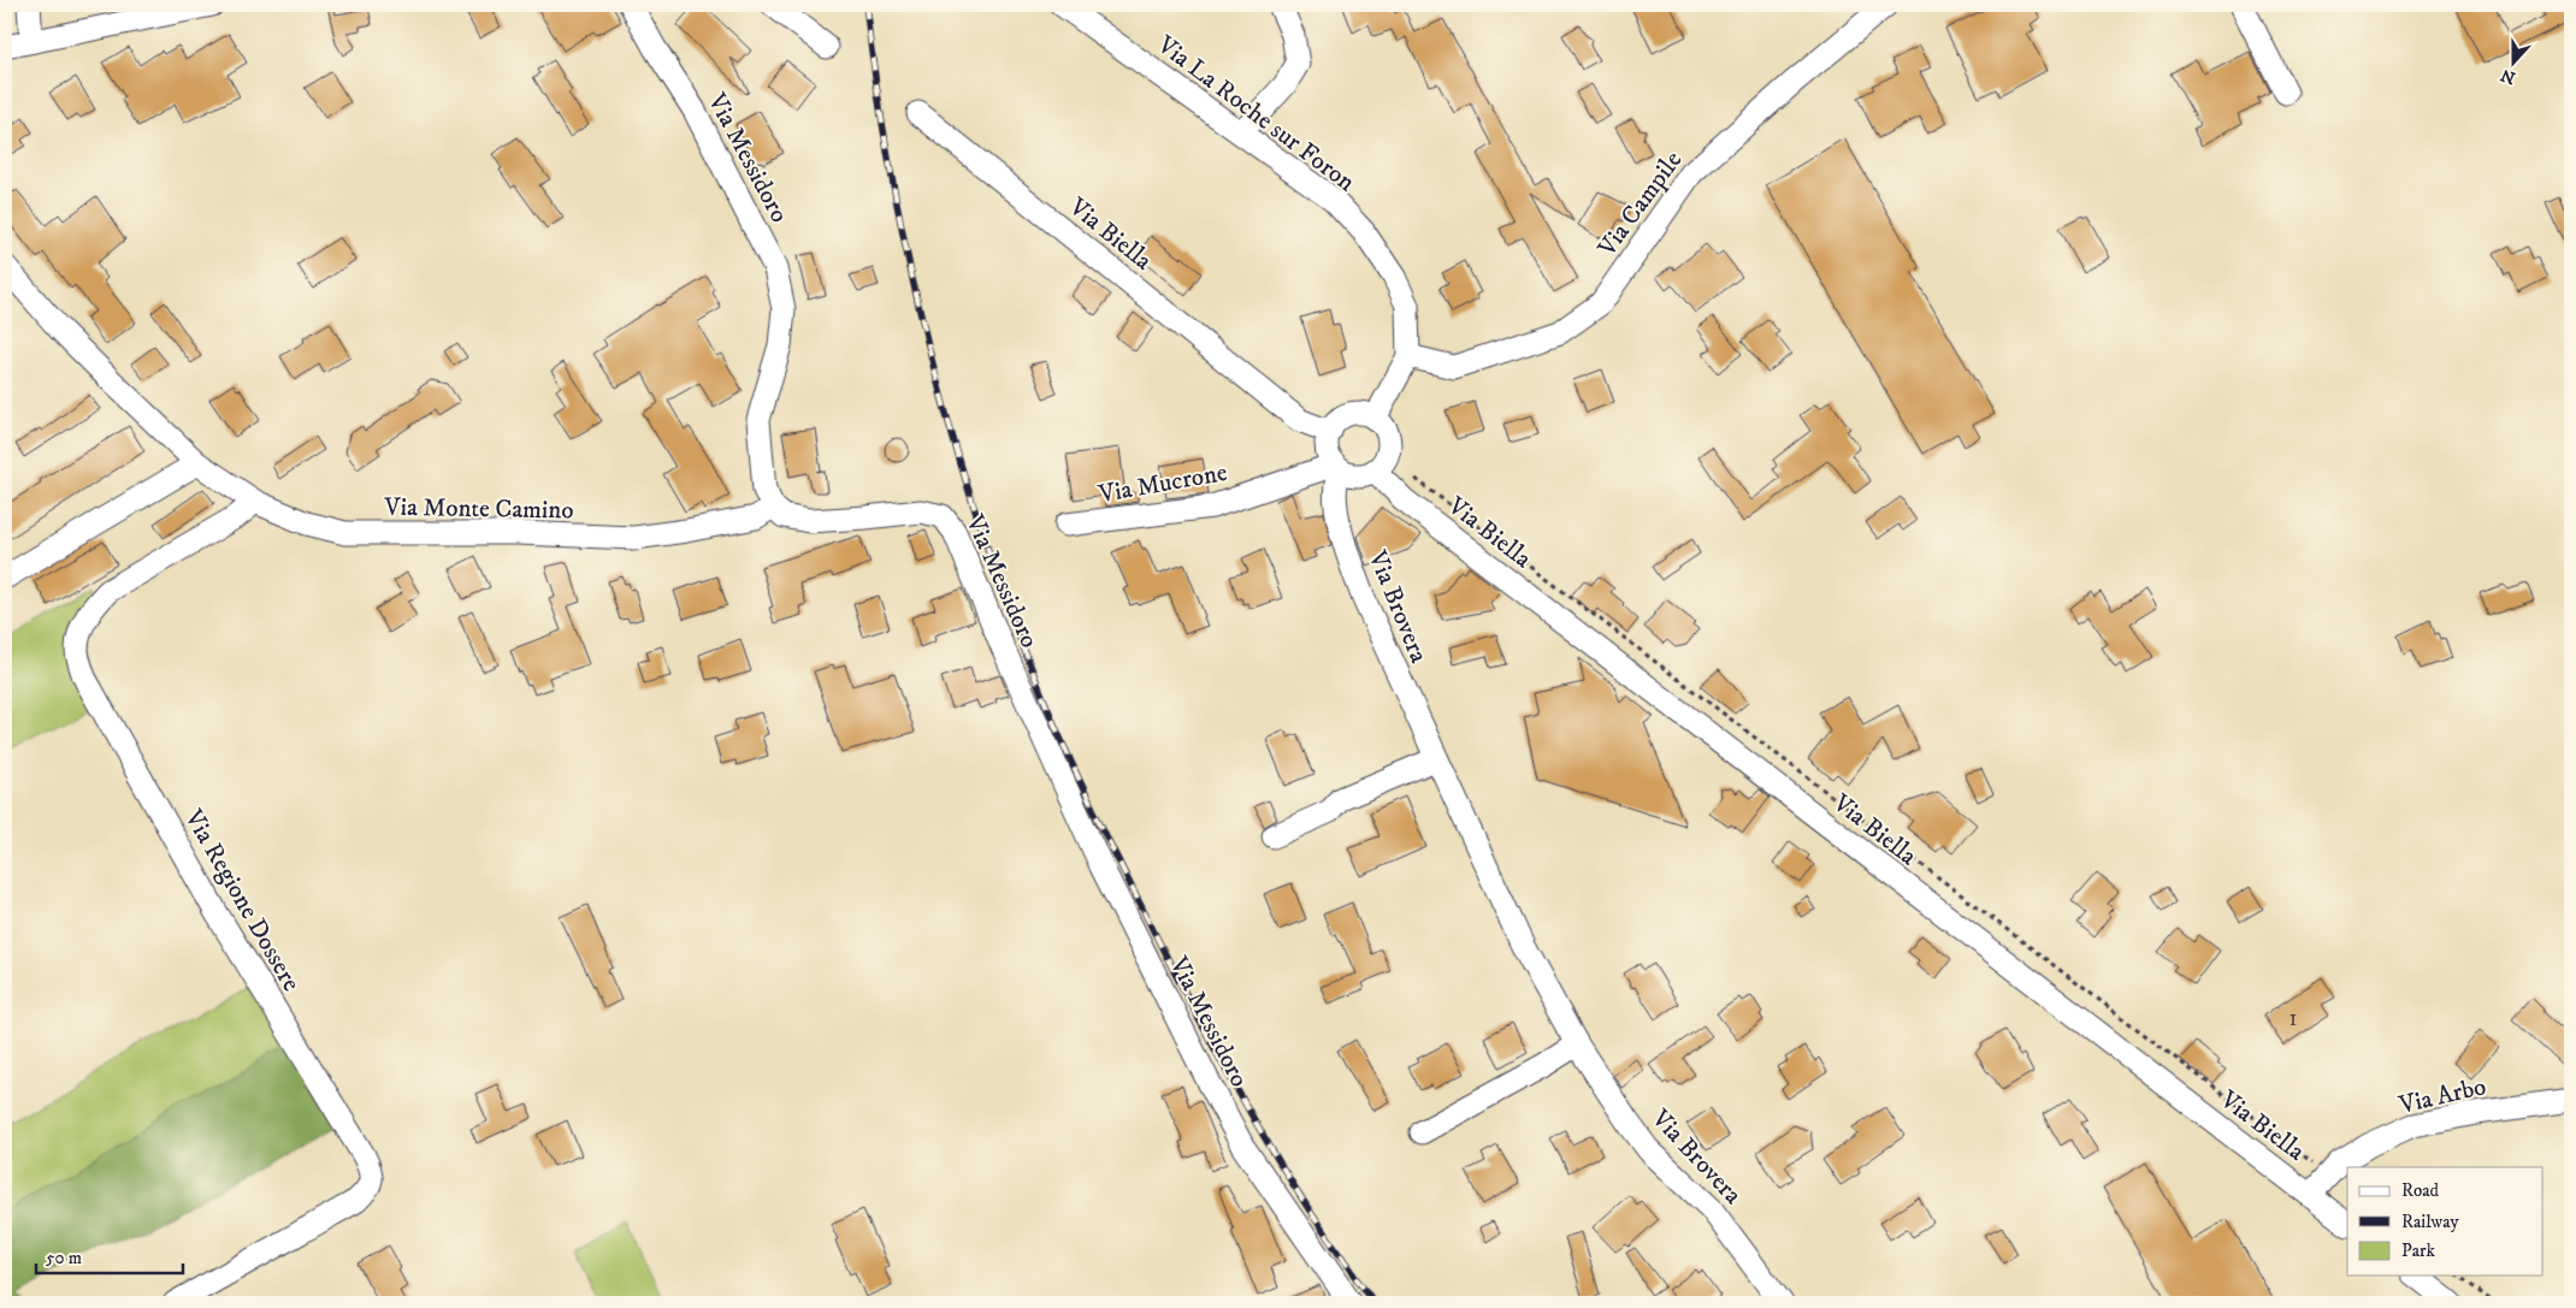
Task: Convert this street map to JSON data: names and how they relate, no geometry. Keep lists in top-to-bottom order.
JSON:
{
  "streets": {
    "street": [
      "Via La Roche sur Foron",
      "Via Messidoro",
      "Via Campile",
      "Via Biella",
      "Via Mucrone",
      "Via Monte Camino",
      "Via Brovera",
      "Via Regione Dossere",
      "Via Arbo"
    ]
  },
  "crossings": [
    ["Via La Roche sur Foron", "Via Campile"],
    ["Via La Roche sur Foron", "Via Biella"],
    ["Via La Roche sur Foron", "Via Mucrone"],
    ["Via La Roche sur Foron", "Via Brovera"],
    ["Via Messidoro", "Via Monte Camino"],
    ["Via Biella", "Via Mucrone"],
    ["Via Biella", "Via Brovera"],
    ["Via Biella", "Via Arbo"],
    ["Via Mucrone", "Via Brovera"],
    ["Via Monte Camino", "Via Regione Dossere"]
  ],
  "house_numbers": ["1"],
  "legend": ["Road", "Railway", "Park"],
  "scale_bar": "50 m",
  "north": "bottom"
}
